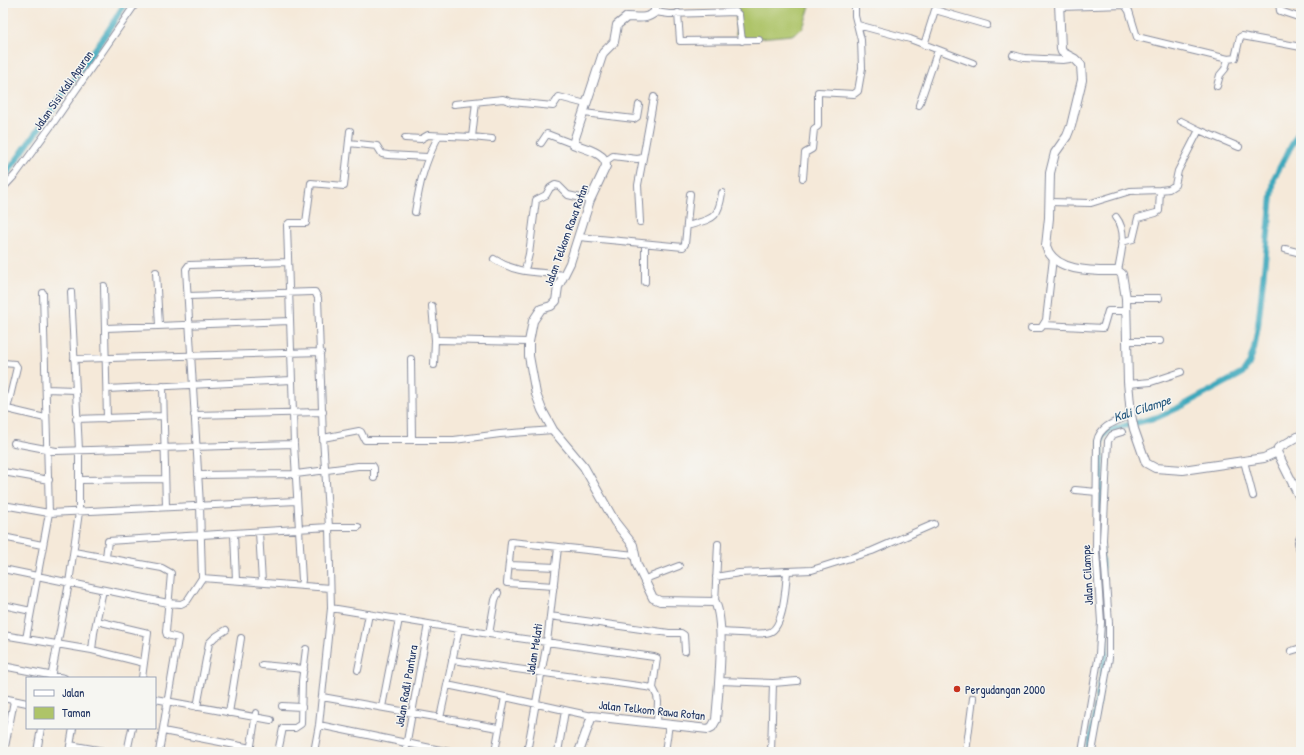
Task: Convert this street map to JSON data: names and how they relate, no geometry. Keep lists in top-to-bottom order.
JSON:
{
  "streets": {
    "street": [
      "Jalan Sisi Kali Apuran",
      "Jalan Telkom Rawa Rotan",
      "Jalan Cilampe",
      "Jalan Melati",
      "Jalan Radli Pantura"
    ]
  },
  "water": ["Kali Cilampe"],
  "places": ["Pergudangan 2000"],
  "legend": ["Jalan", "Taman"]
}
